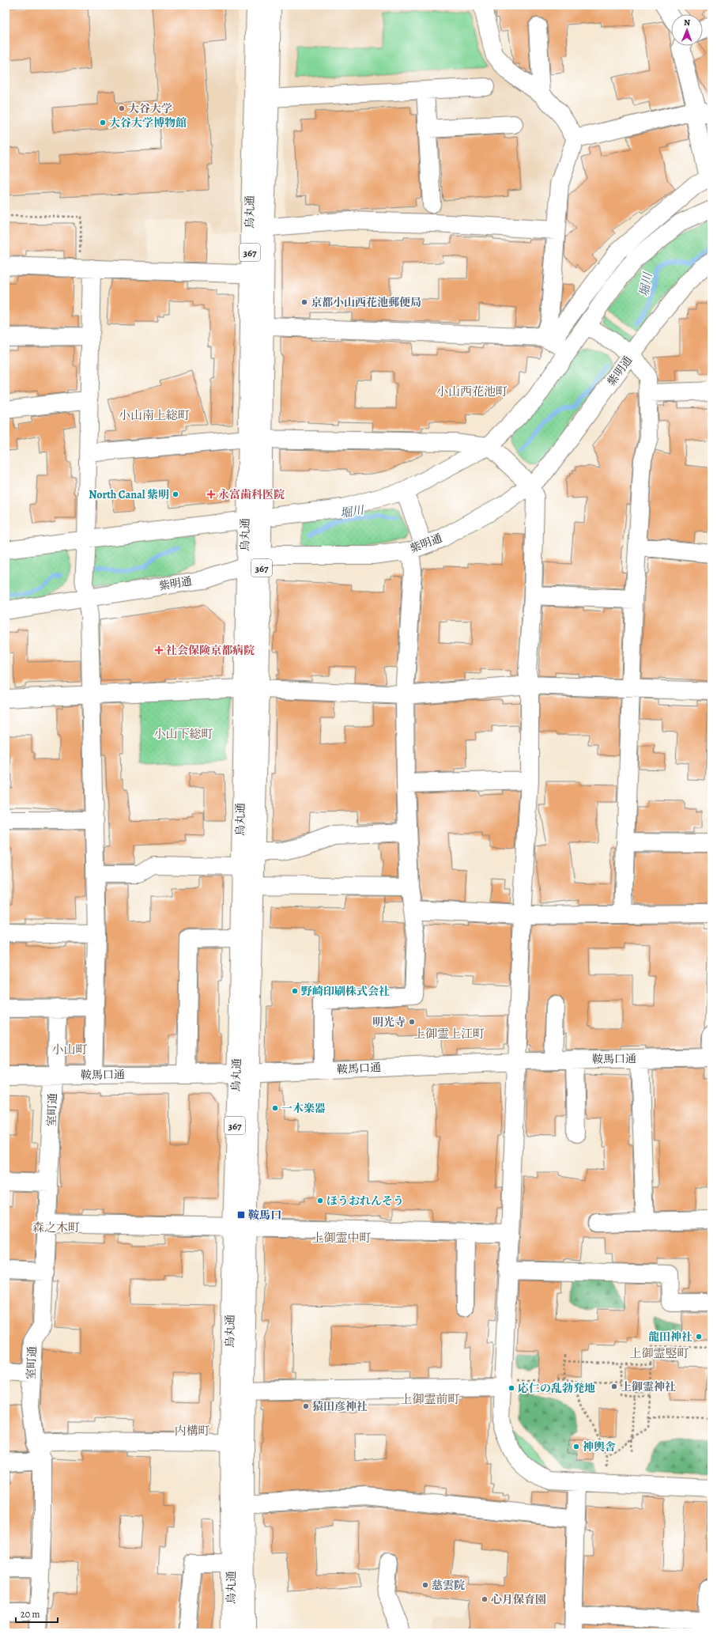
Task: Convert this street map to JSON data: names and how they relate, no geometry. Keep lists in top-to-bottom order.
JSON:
{
  "streets": {
    "main road": [
      "烏丸通",
      "367",
      "紫明通",
      "鞍馬口通",
      "室町通"
    ]
  },
  "crossings": [
    ["烏丸通", "紫明通"],
    ["烏丸通", "鞍馬口通"],
    ["鞍馬口通", "室町通"]
  ],
  "districts": [
    "小山西花池町",
    "小山南上総町",
    "小山下総町",
    "上御霊上江町",
    "小山町",
    "森之木町",
    "上御霊中町",
    "上御霊竪町",
    "上御霊前町",
    "内構町"
  ],
  "water": ["堀川"],
  "places": {
    "other": [
      "大谷大学",
      "大谷大学博物館",
      "京都小山西花池郵便局",
      "North Canal 紫明",
      "野崎印刷株式会社",
      "明光寺",
      "一木楽器",
      "ほうおれんそう",
      "龍田神社",
      "上御霊神社",
      "応仁の乱勃発地",
      "猿田彦神社",
      "神輿舎",
      "慈雲院",
      "心月保育園"
    ],
    "health": ["永富歯科医院", "社会保険京都病院"],
    "transit": ["鞍馬口"]
  },
  "scale_bar": "20 m",
  "north": "top"
}
